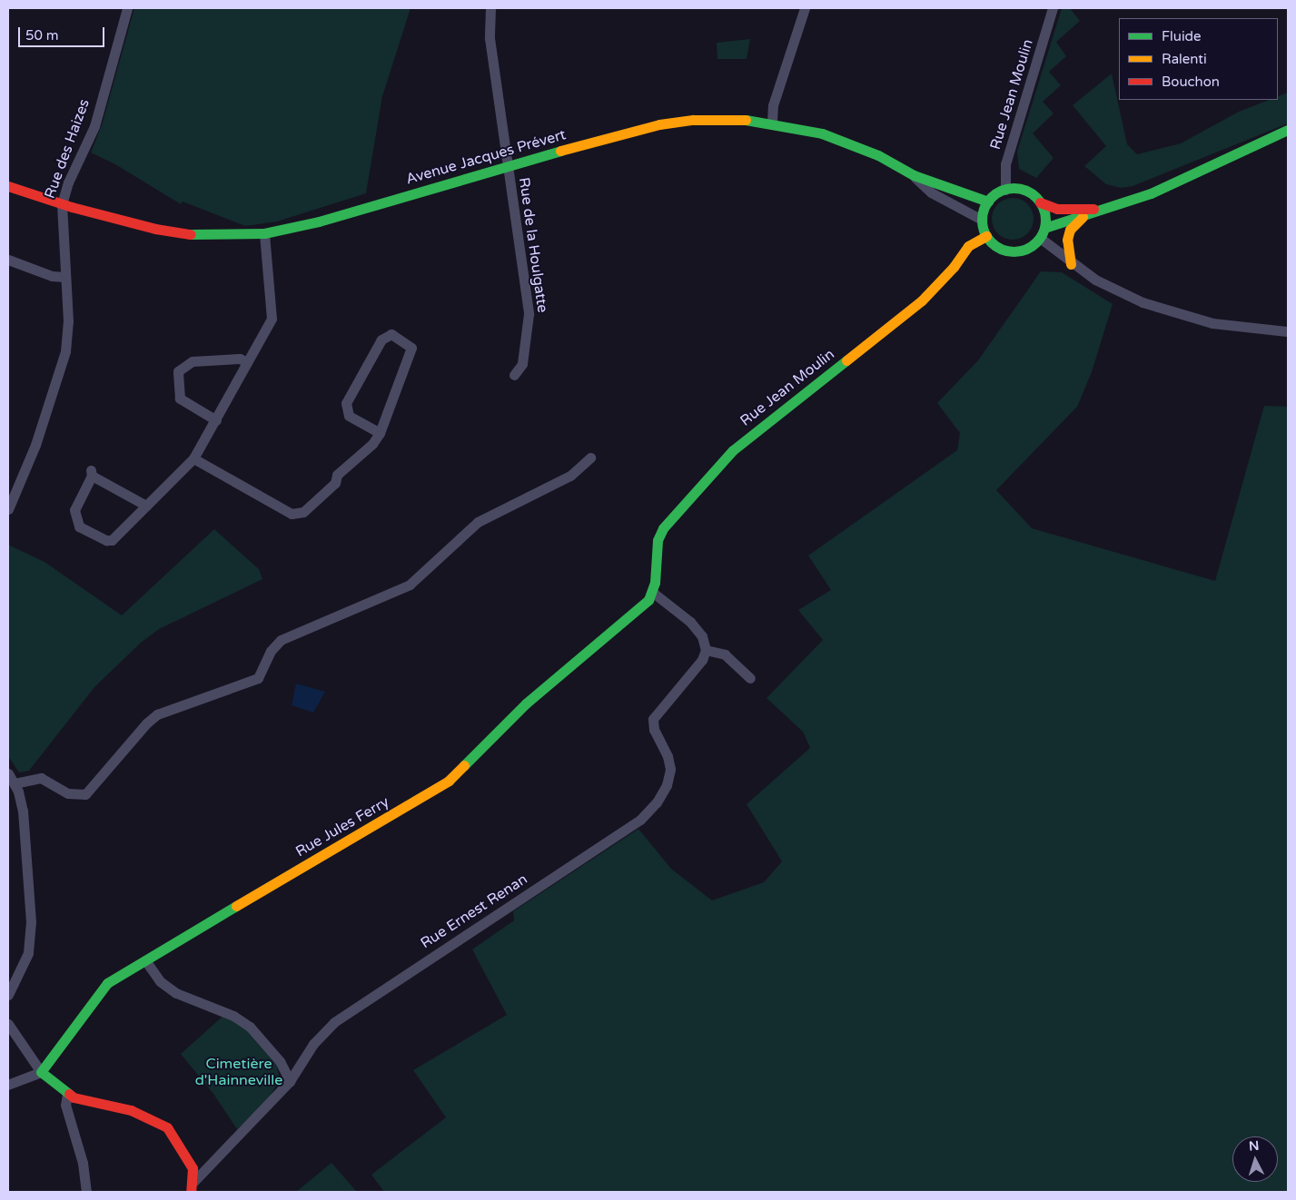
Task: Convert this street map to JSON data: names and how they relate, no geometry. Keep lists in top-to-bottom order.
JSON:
{
  "streets": {
    "street": [
      "Rue Jean Moulin",
      "Rue des Haizes",
      "Avenue Jacques Prévert",
      "Rue de la Houlgatte",
      "Rue Jules Ferry",
      "Rue Ernest Renan"
    ]
  },
  "crossings": [
    ["Rue Jean Moulin", "Avenue Jacques Prévert"],
    ["Rue Jean Moulin", "Rue Jules Ferry"],
    ["Rue des Haizes", "Avenue Jacques Prévert"],
    ["Avenue Jacques Prévert", "Rue de la Houlgatte"]
  ],
  "parks": ["Cimetière d'Hainneville"],
  "legend": ["Fluide", "Ralenti", "Bouchon"],
  "scale_bar": "50 m",
  "north": "top"
}
